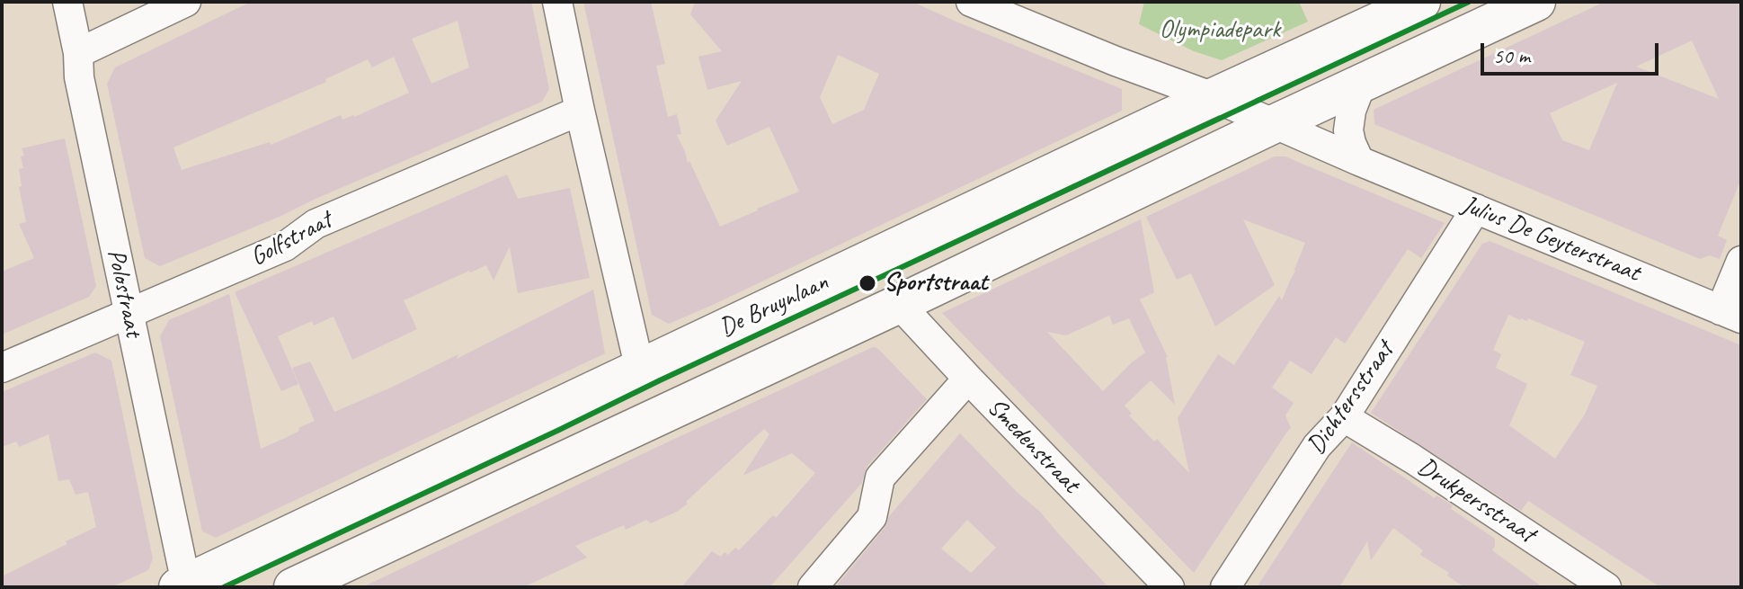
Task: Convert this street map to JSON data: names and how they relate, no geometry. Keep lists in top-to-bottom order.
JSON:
{
  "streets": {
    "main road": ["De Bruynlaan"],
    "street": [
      "Golfstraat",
      "Julius De Geyterstraat",
      "Polostraat",
      "Dichtersstraat",
      "Smedenstraat",
      "Drukpersstraat"
    ]
  },
  "crossings": [
    ["Golfstraat", "Polostraat"],
    ["Julius De Geyterstraat", "De Bruynlaan"],
    ["Julius De Geyterstraat", "Dichtersstraat"],
    ["Polostraat", "De Bruynlaan"],
    ["De Bruynlaan", "Smedenstraat"],
    ["Dichtersstraat", "Drukpersstraat"]
  ],
  "parks": ["Olympiadepark"],
  "places": ["Sportstraat"],
  "scale_bar": "50 m"
}
